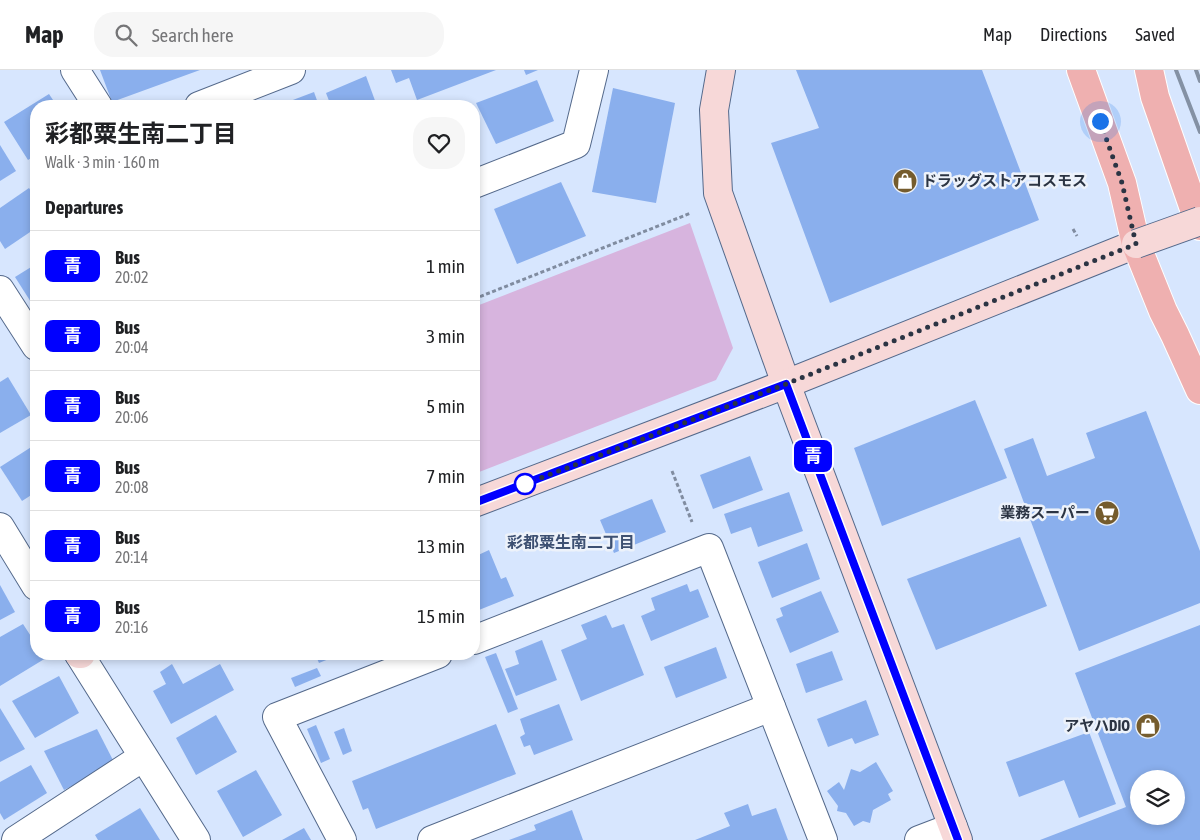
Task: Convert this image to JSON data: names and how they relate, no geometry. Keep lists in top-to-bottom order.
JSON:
{
  "districts": ["彩都粟生南二丁目"],
  "places": {
    "shop": ["ドラッグストアコスモス", "アヤハDIO"],
    "supermarket": ["業務スーパー"]
  },
  "lines": ["bus line 青"],
  "page": {
    "header": "Map",
    "search": "Search here",
    "nav": ["Map", "Directions", "Saved"],
    "on_map": "青",
    "heading": [
      ["彩都粟生南二丁目", "Walk · 3 min · 160 m"],
      "Departures"
    ],
    "list": [
      {
        "mark": "青",
        "name": "Bus",
        "note": "20:02",
        "value": "1 min"
      },
      {
        "mark": "青",
        "name": "Bus",
        "note": "20:04",
        "value": "3 min"
      },
      {
        "mark": "青",
        "name": "Bus",
        "note": "20:06",
        "value": "5 min"
      },
      {
        "mark": "青",
        "name": "Bus",
        "note": "20:08",
        "value": "7 min"
      },
      {
        "mark": "青",
        "name": "Bus",
        "note": "20:14",
        "value": "13 min"
      },
      {
        "mark": "青",
        "name": "Bus",
        "note": "20:16",
        "value": "15 min"
      }
    ]
  }
}
